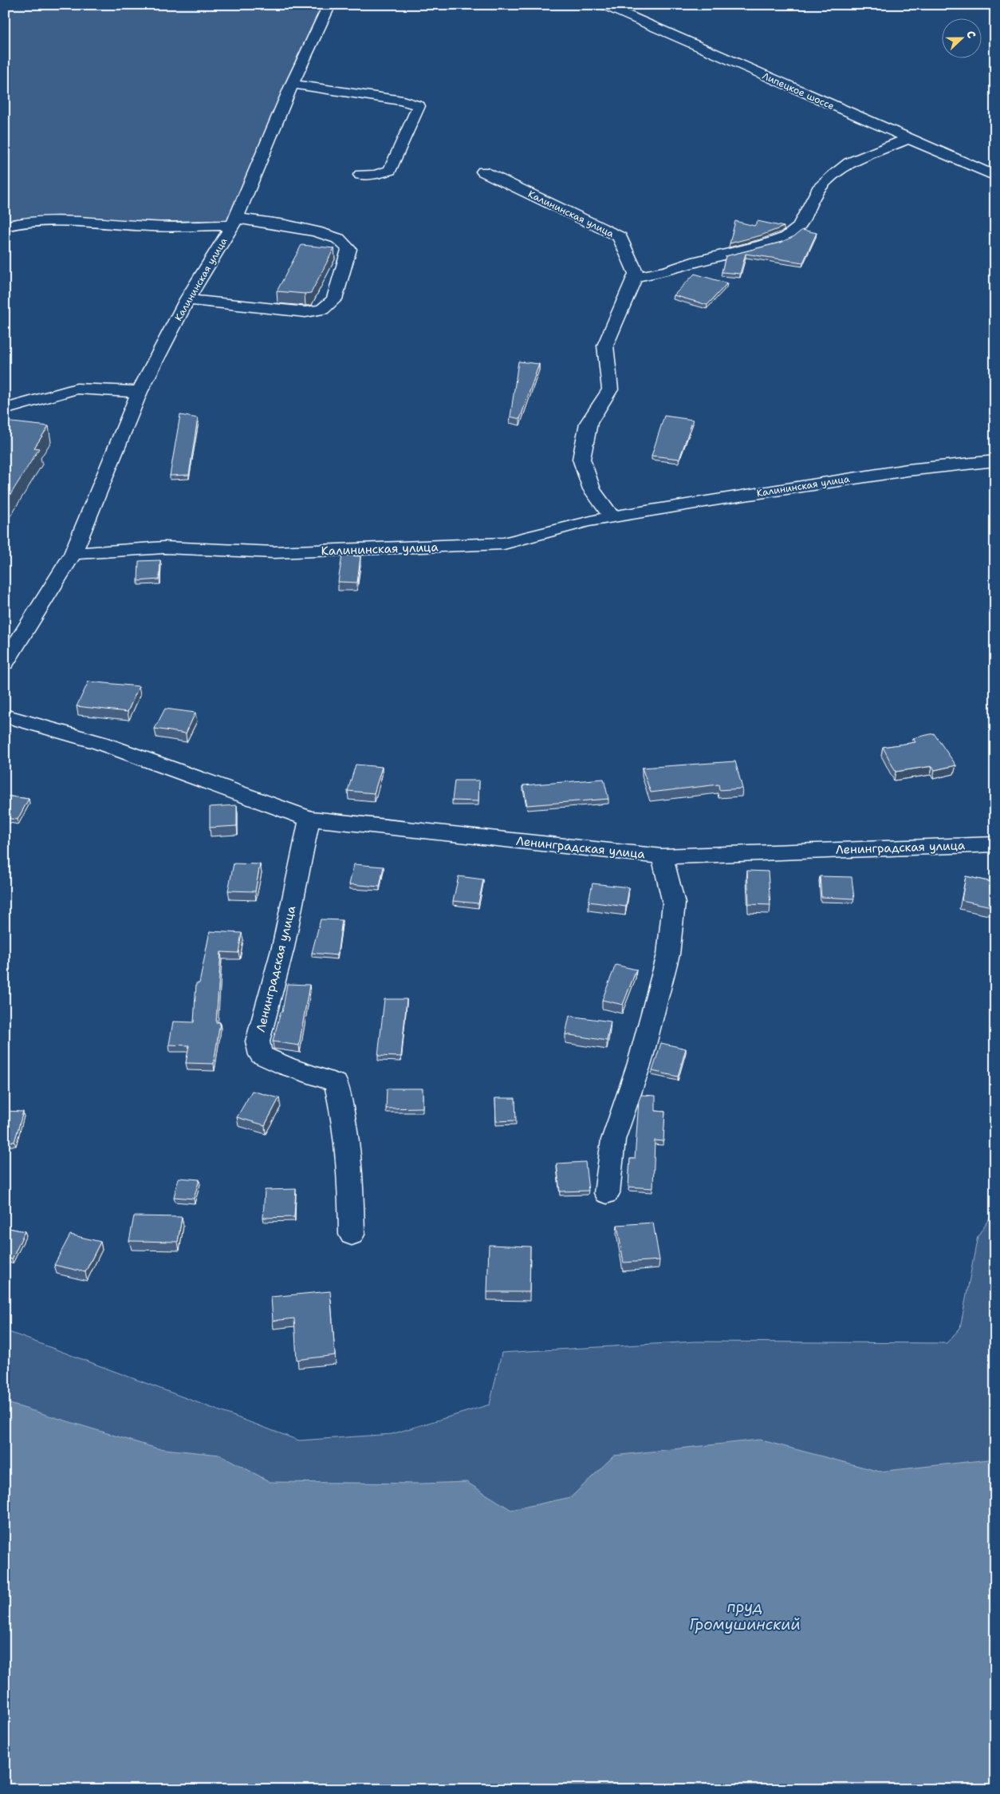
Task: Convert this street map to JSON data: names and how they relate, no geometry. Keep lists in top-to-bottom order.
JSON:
{
  "streets": {
    "street": ["Липецкое шоссе", "Калининская улица", "Ленинградская улица"]
  },
  "water": ["пруд Громушинский"],
  "north": "right"
}
